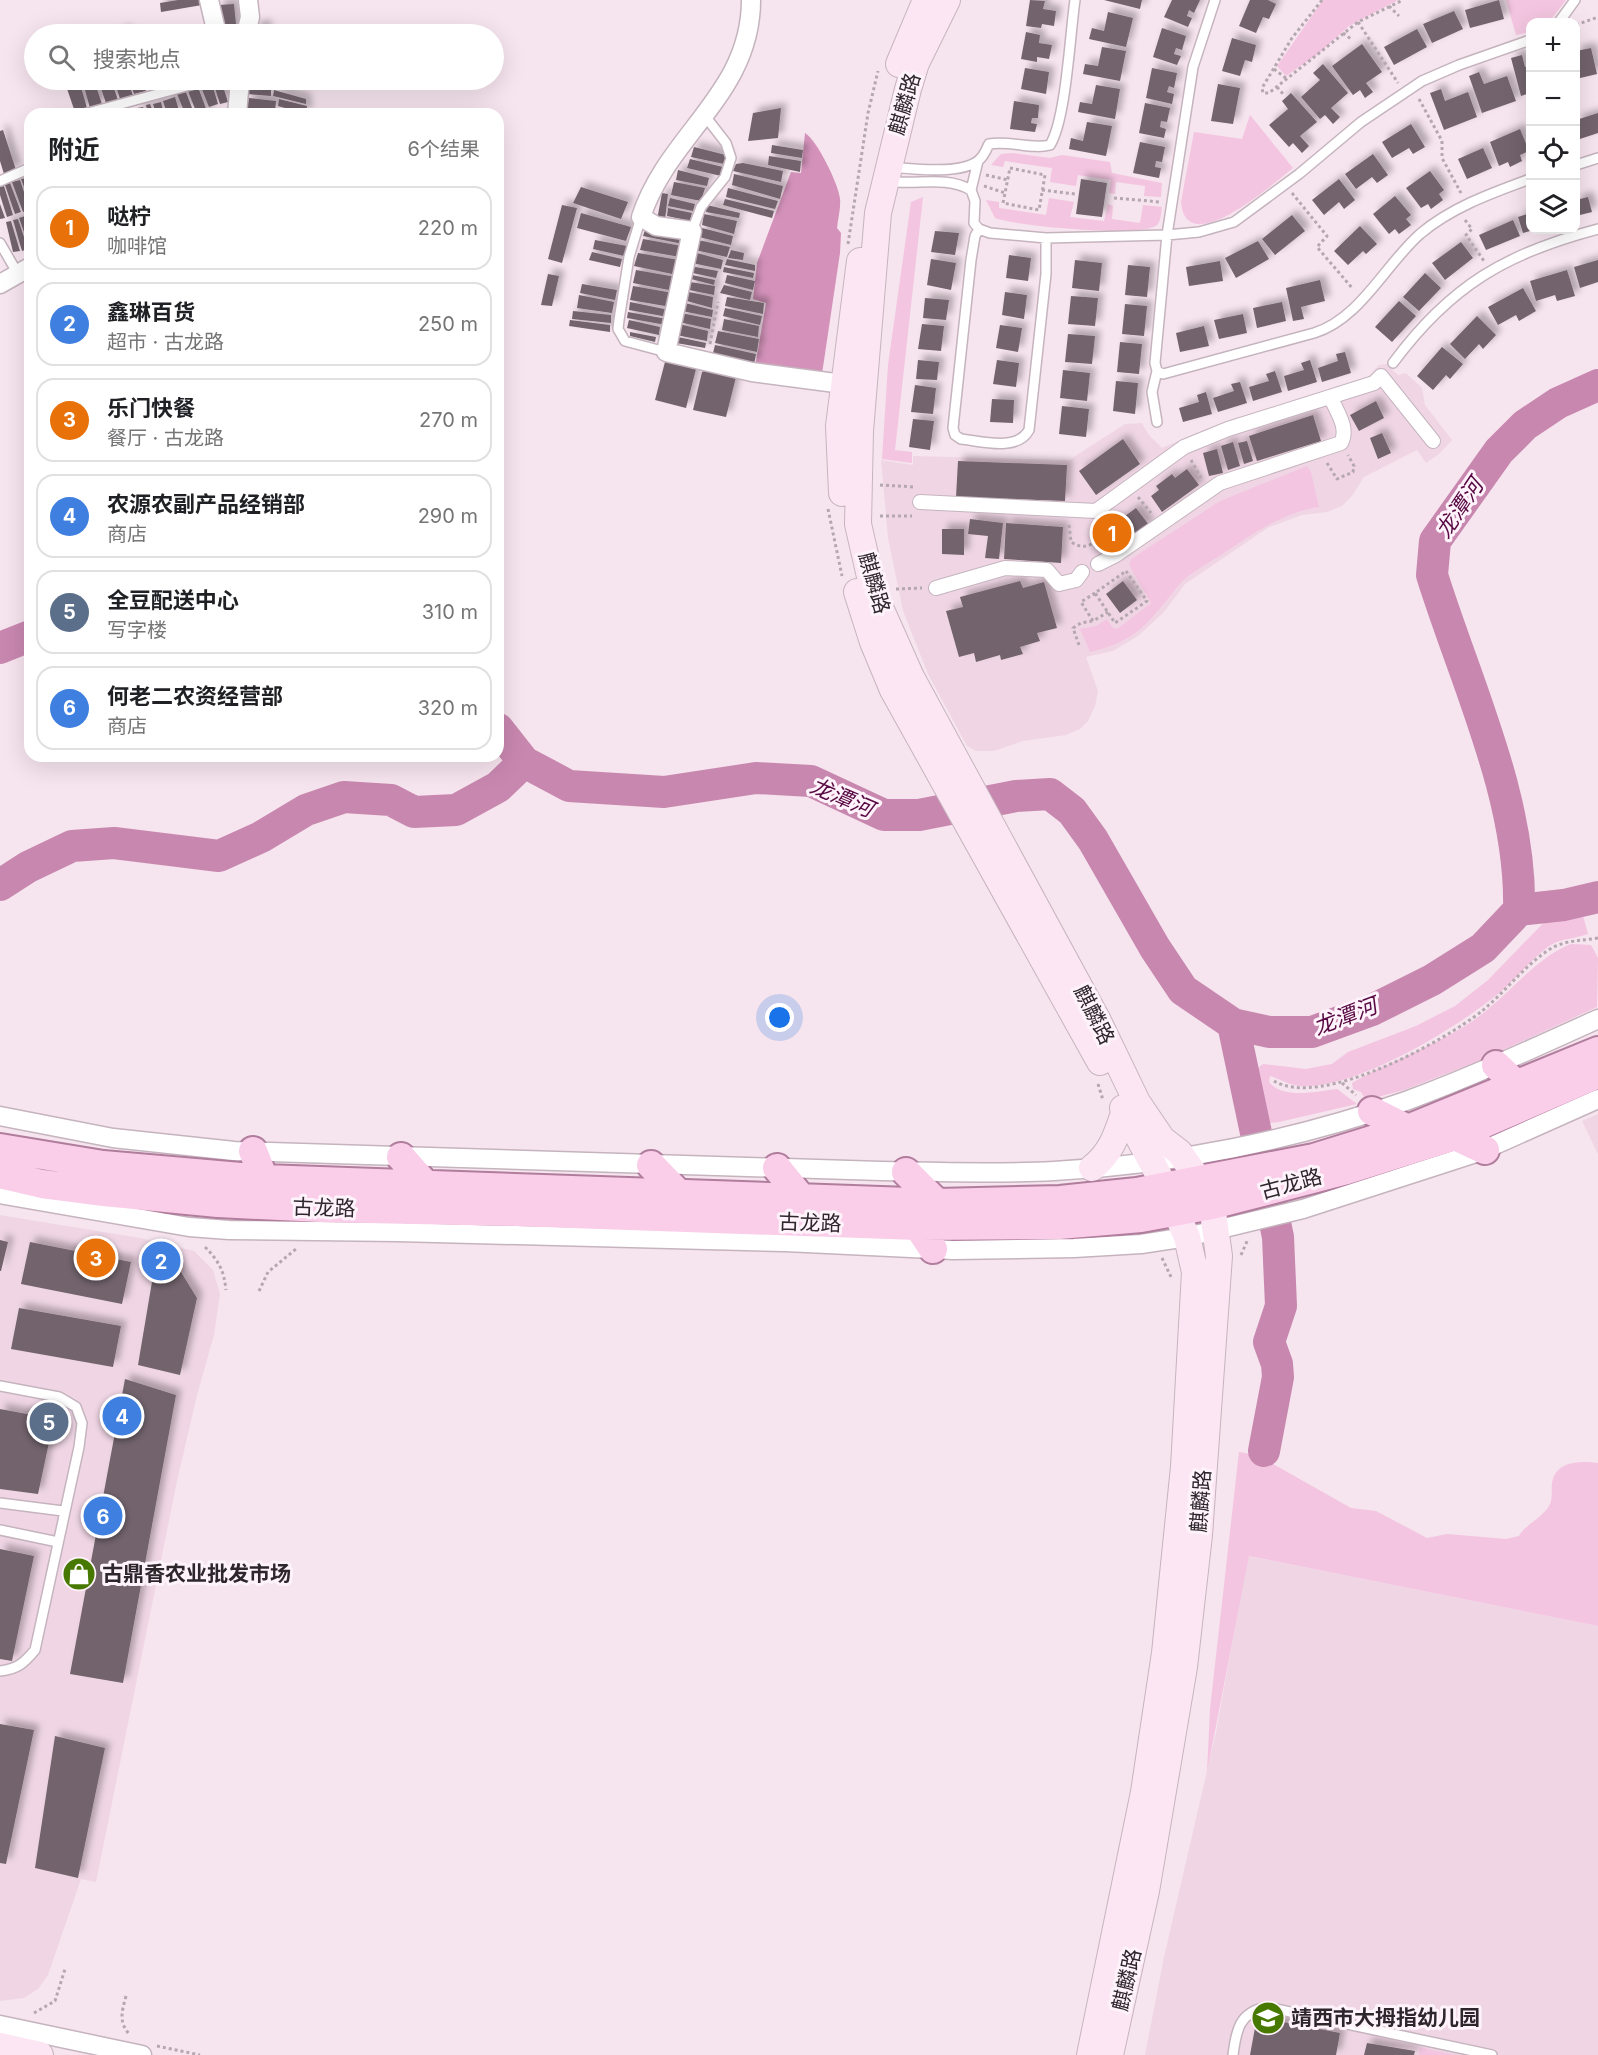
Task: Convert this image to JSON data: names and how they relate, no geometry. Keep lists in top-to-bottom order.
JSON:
{
  "streets": {
    "main road": ["麒麟路", "古龙路"]
  },
  "crossings": [
    ["麒麟路", "古龙路"]
  ],
  "water": ["龙潭河"],
  "places": {
    "shop": ["古鼎香农业批发市场"],
    "school or university": ["靖西市大拇指幼儿园"]
  },
  "page": {
    "map_buttons": ["+", "−"],
    "search": "搜索地点",
    "heading": ["附近", "6个结果"],
    "list": [
      {
        "mark": "1",
        "name": "哒柠",
        "note": "咖啡馆",
        "value": "220 m"
      },
      {
        "mark": "2",
        "name": "鑫琳百货",
        "note": "超市 · 古龙路",
        "value": "250 m"
      },
      {
        "mark": "3",
        "name": "乐门快餐",
        "note": "餐厅 · 古龙路",
        "value": "270 m"
      },
      {
        "mark": "4",
        "name": "农源农副产品经销部",
        "note": "商店",
        "value": "290 m"
      },
      {
        "mark": "5",
        "name": "全豆配送中心",
        "note": "写字楼",
        "value": "310 m"
      },
      {
        "mark": "6",
        "name": "何老二农资经营部",
        "note": "商店",
        "value": "320 m"
      }
    ],
    "pins": [
      "1",
      "3",
      "2",
      "4",
      "5",
      "6"
    ]
  }
}
